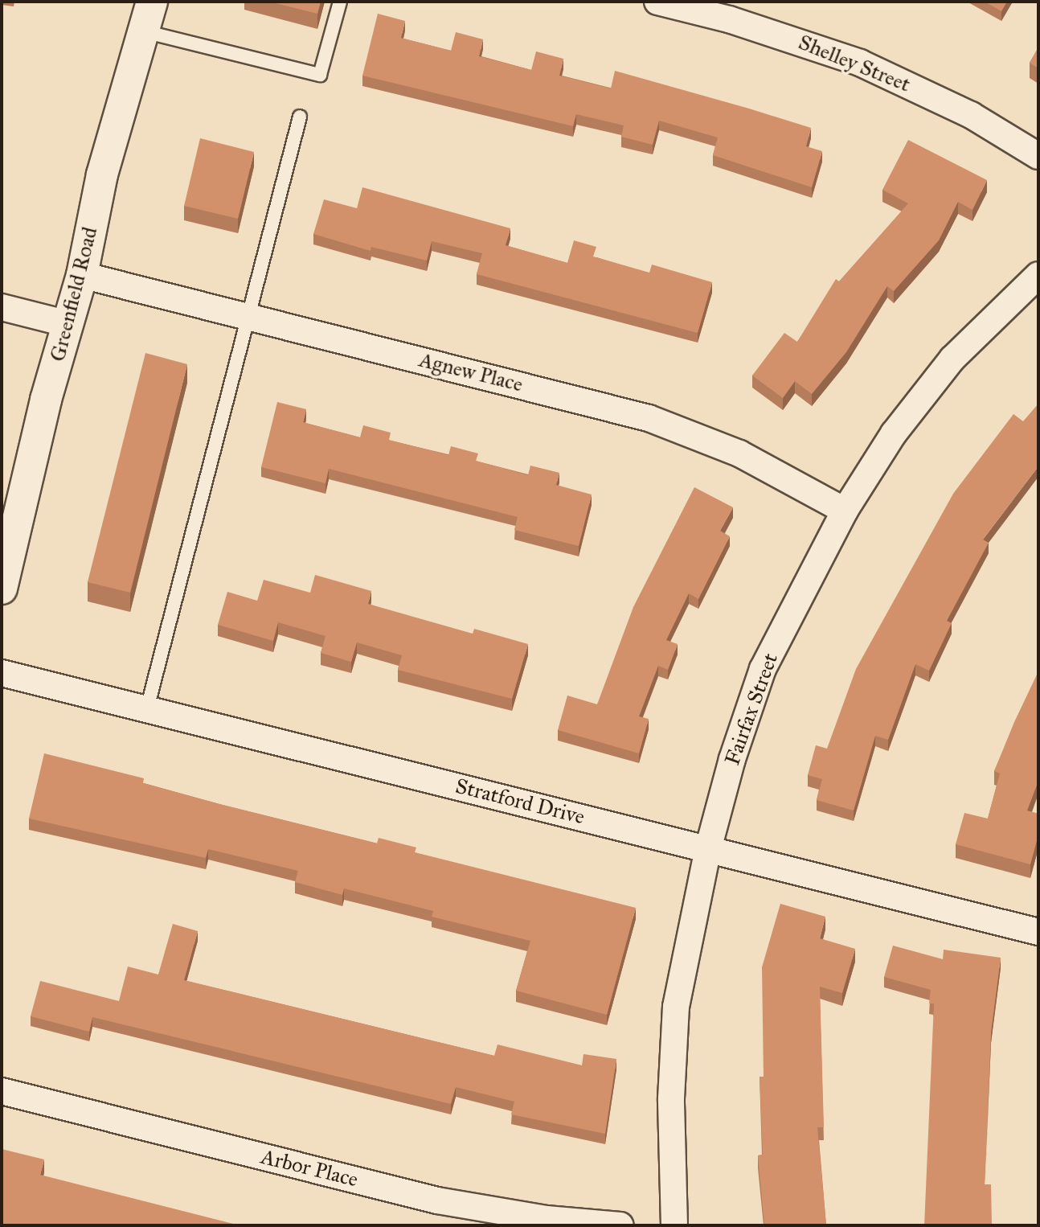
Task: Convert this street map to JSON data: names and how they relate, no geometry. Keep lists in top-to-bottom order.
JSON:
{
  "streets": {
    "main road": ["Greenfield Road"],
    "street": [
      "Shelley Street",
      "Agnew Place",
      "Fairfax Street",
      "Stratford Drive",
      "Arbor Place"
    ]
  },
  "crossings": [
    ["Greenfield Road", "Agnew Place"],
    ["Agnew Place", "Fairfax Street"],
    ["Fairfax Street", "Stratford Drive"]
  ]
}
